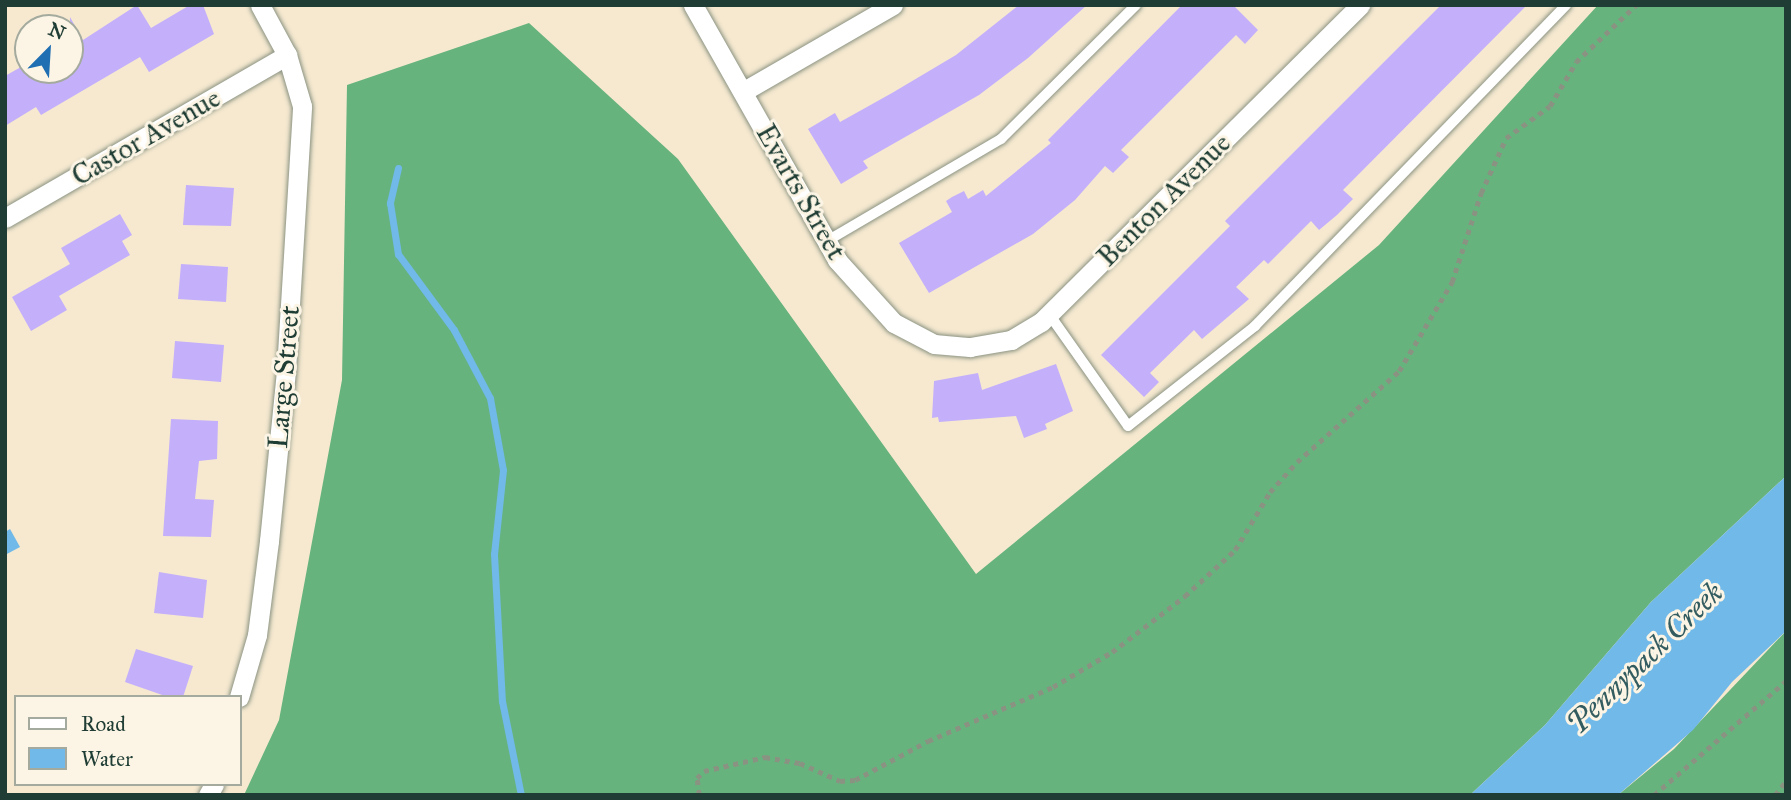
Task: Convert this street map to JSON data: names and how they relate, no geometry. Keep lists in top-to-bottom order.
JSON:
{
  "streets": {
    "street": [
      "Castor Avenue",
      "Evarts Street",
      "Benton Avenue",
      "Large Street"
    ]
  },
  "crossings": [
    ["Castor Avenue", "Large Street"],
    ["Evarts Street", "Benton Avenue"]
  ],
  "water": ["Pennypack Creek"],
  "legend": ["Road", "Water"],
  "north": "top right"
}
